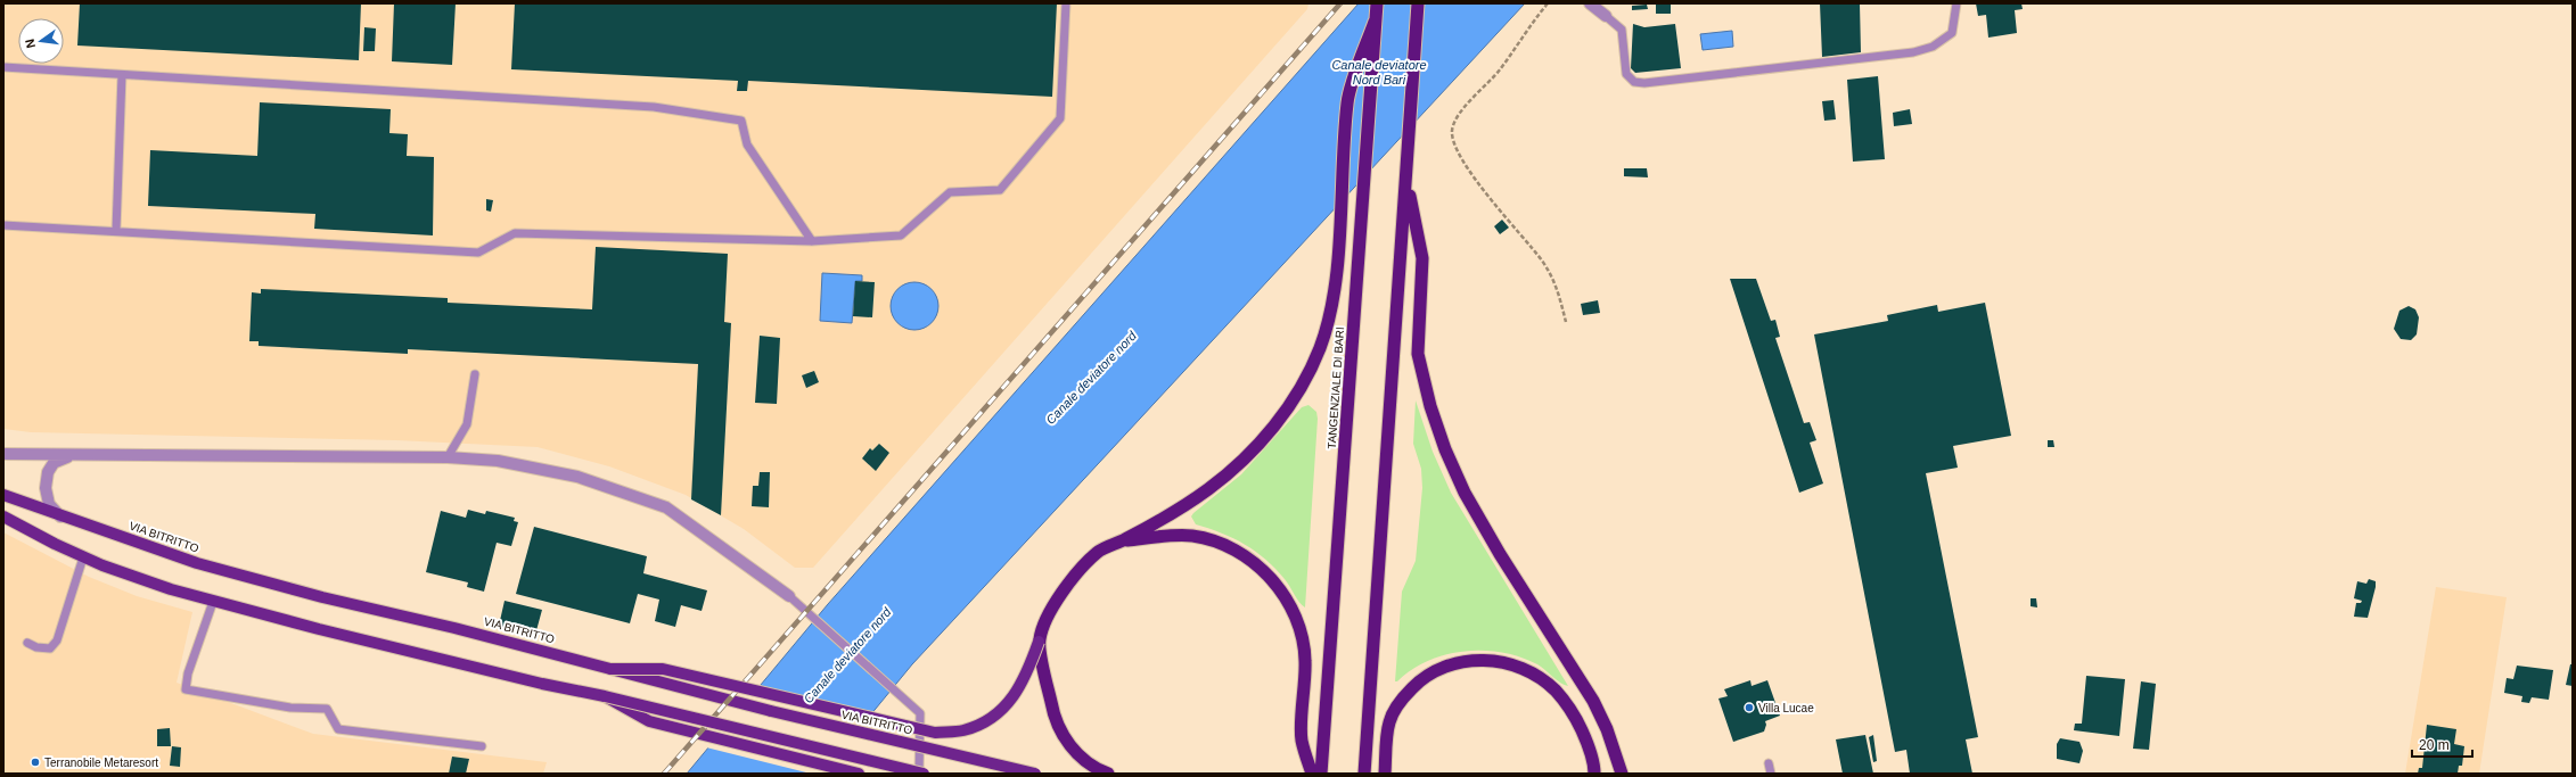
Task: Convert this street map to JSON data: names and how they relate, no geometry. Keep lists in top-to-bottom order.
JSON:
{
  "streets": {
    "highway": ["TANGENZIALE DI BARI"],
    "main road": ["VIA BITRITTO"]
  },
  "water": ["Canale deviatore Nord Bari", "Canale deviatore nord"],
  "places": ["Villa Lucae", "Terranobile Metaresort"],
  "scale_bar": "20 m",
  "north": "left"
}
